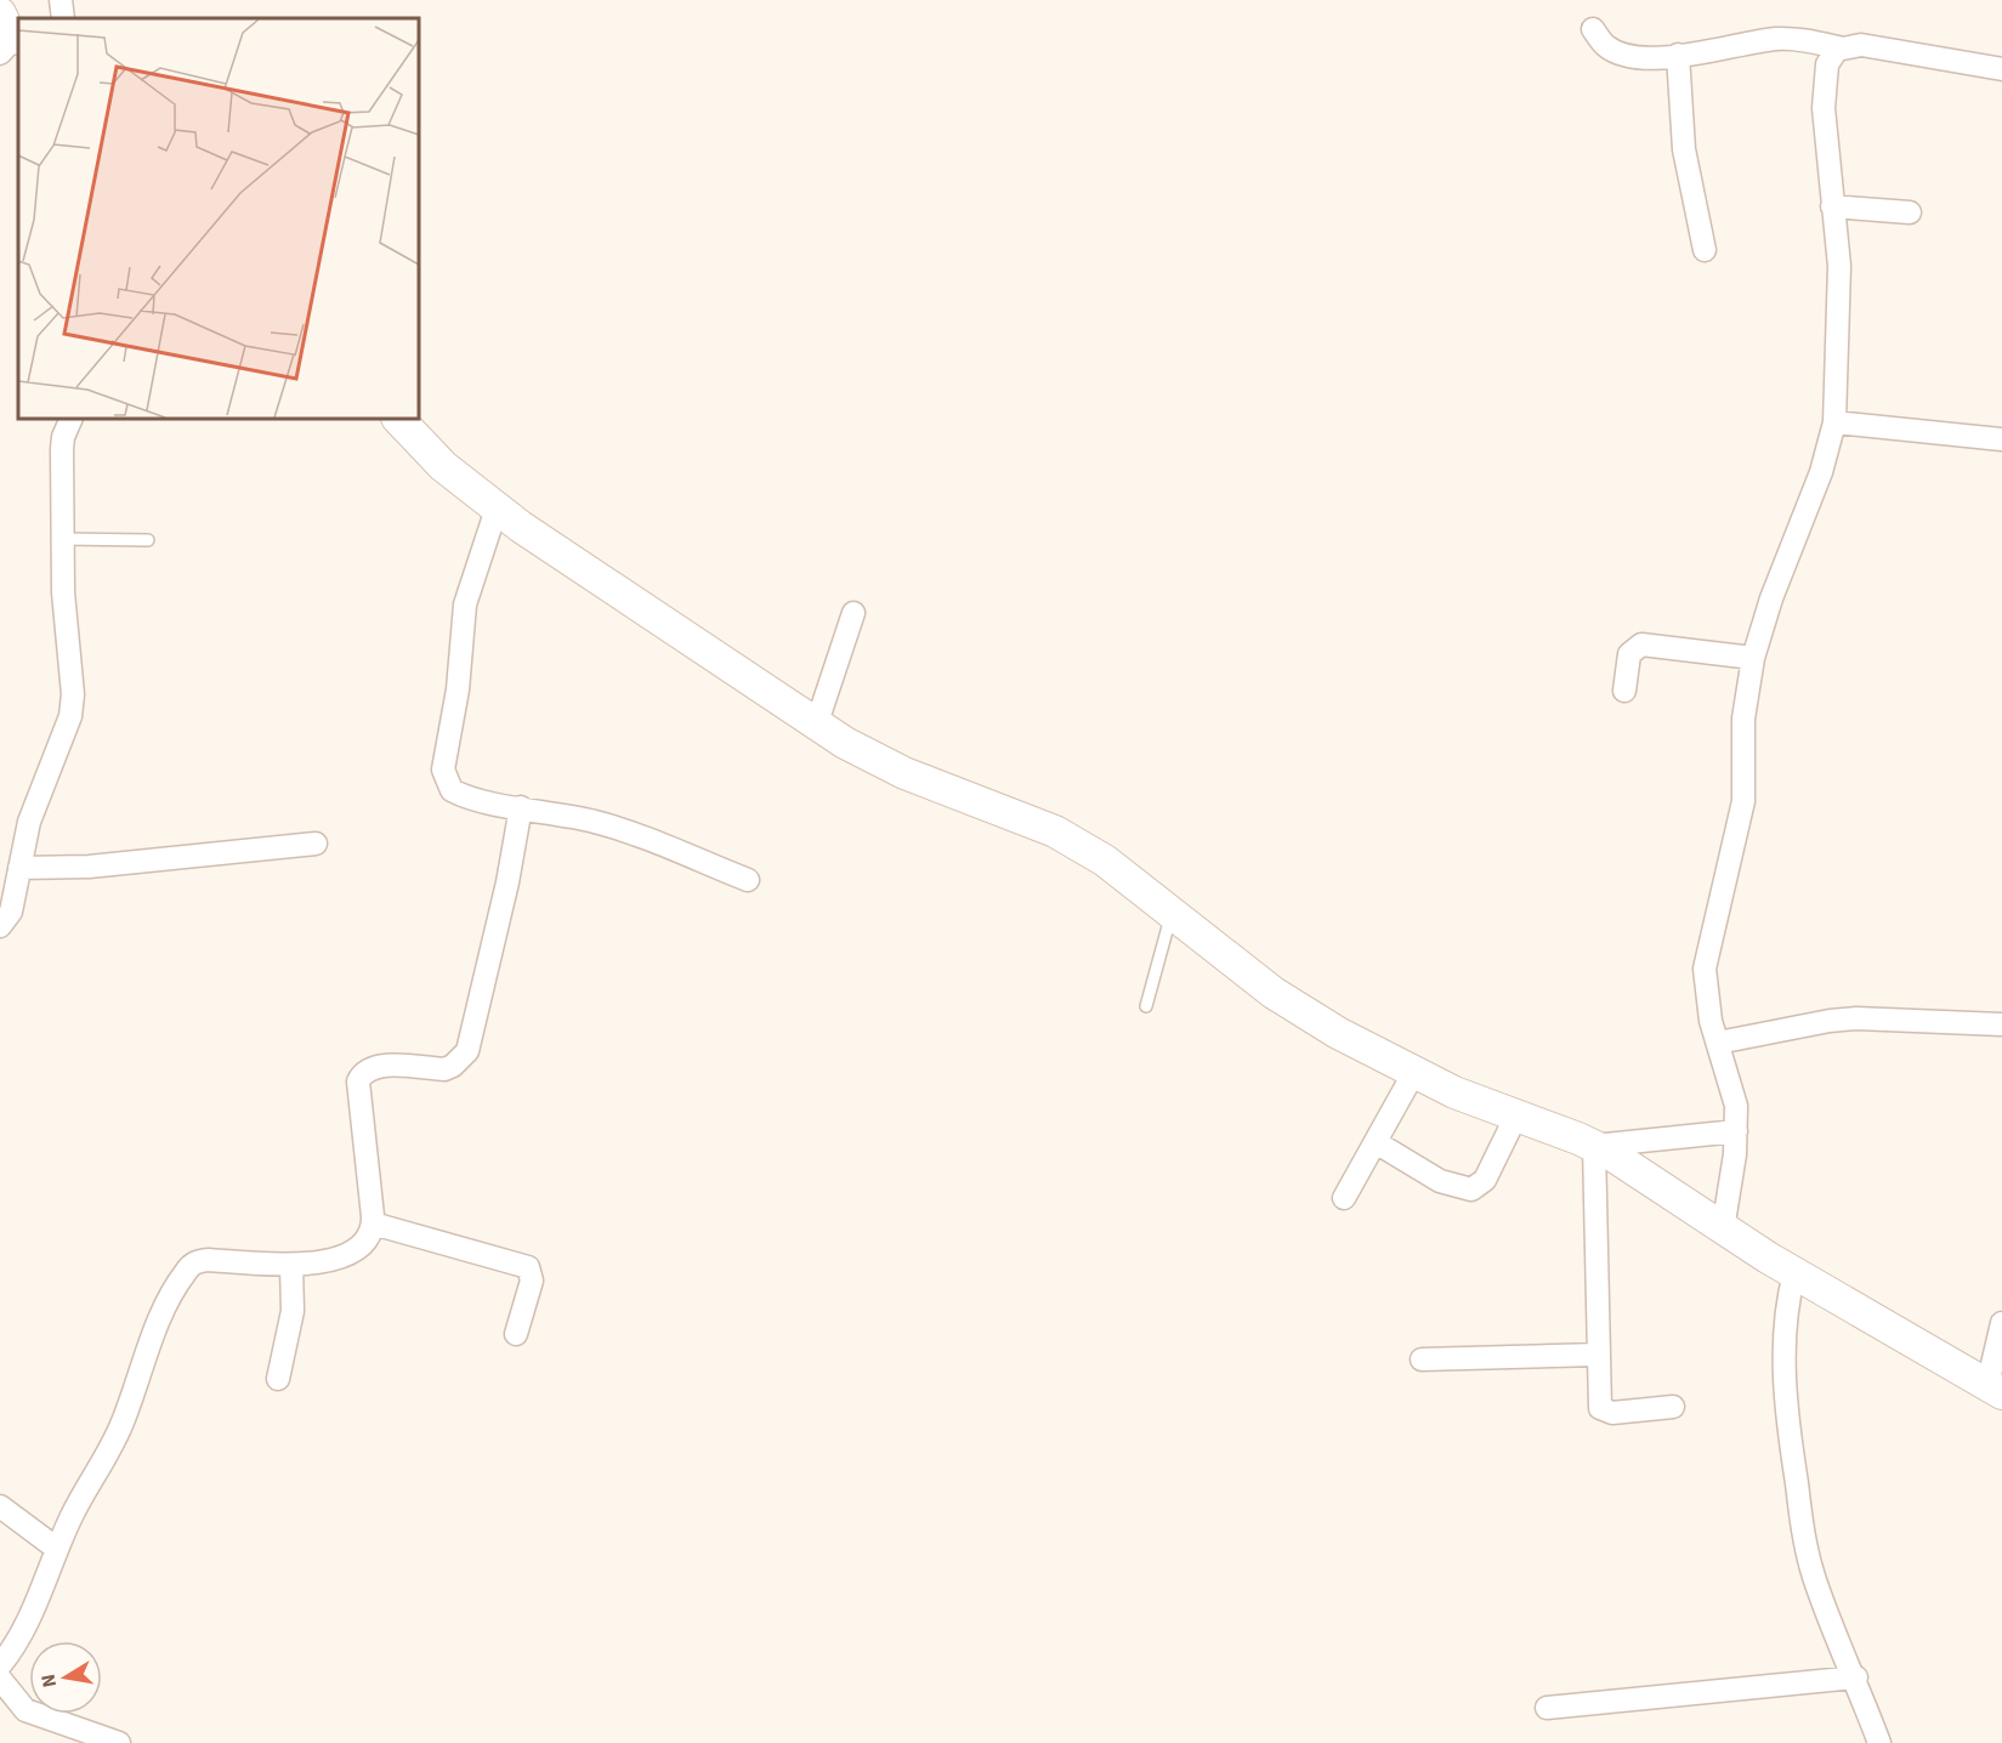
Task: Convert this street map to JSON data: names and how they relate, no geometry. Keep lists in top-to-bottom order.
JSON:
{
  "north": "left"
}
